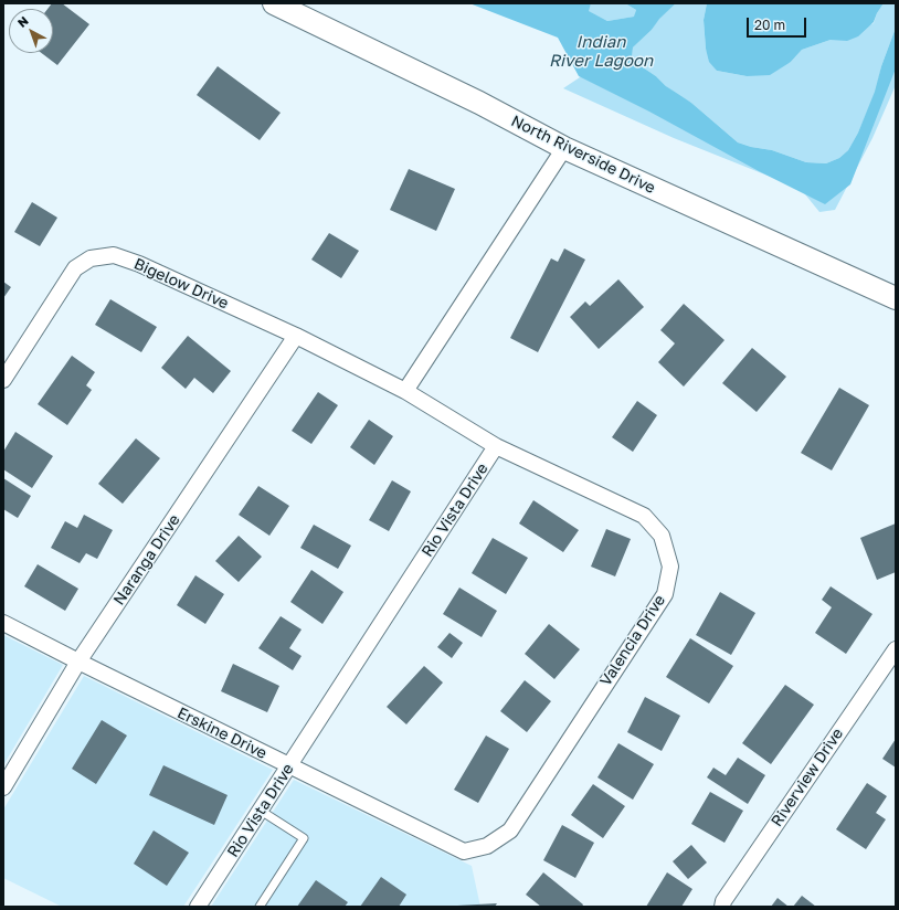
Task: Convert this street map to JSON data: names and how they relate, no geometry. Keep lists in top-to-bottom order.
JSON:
{
  "streets": {
    "street": [
      "North Riverside Drive",
      "Bigelow Drive",
      "Rio Vista Drive",
      "Naranga Drive",
      "Valencia Drive",
      "Erskine Drive",
      "Riverview Drive"
    ]
  },
  "crossings": [
    ["Bigelow Drive", "Rio Vista Drive"],
    ["Bigelow Drive", "Naranga Drive"],
    ["Rio Vista Drive", "Valencia Drive"],
    ["Rio Vista Drive", "Erskine Drive"],
    ["Naranga Drive", "Erskine Drive"],
    ["Valencia Drive", "Erskine Drive"]
  ],
  "water": ["Indian River Lagoon"],
  "scale_bar": "20 m",
  "north": "top left"
}
